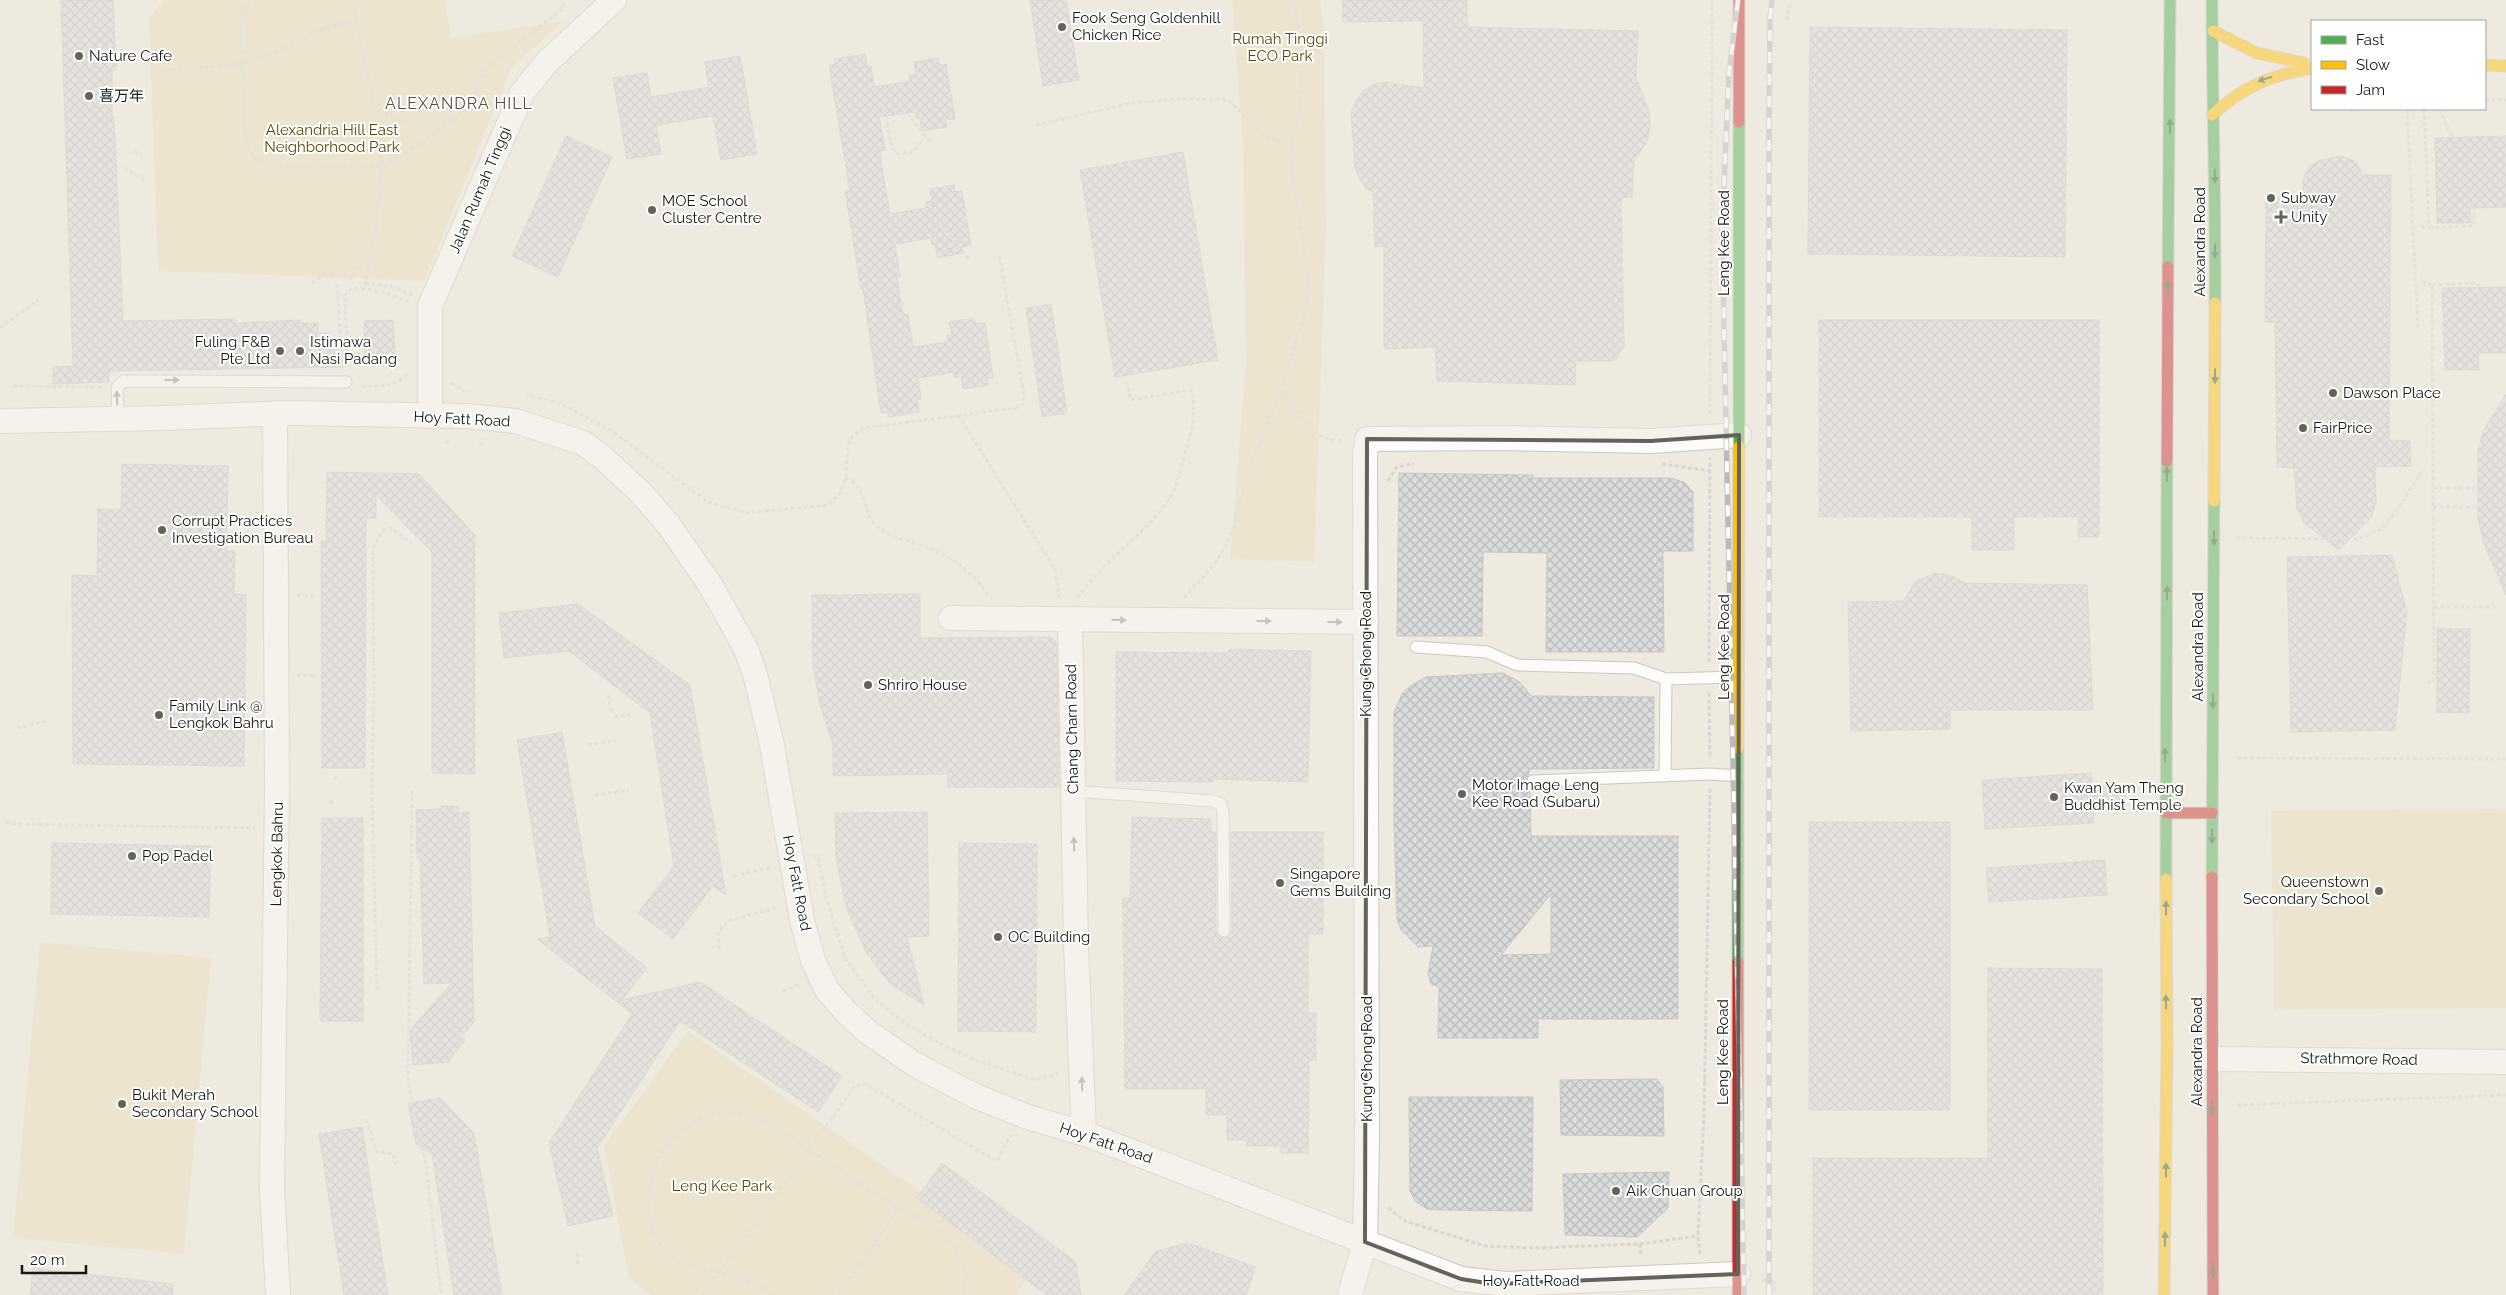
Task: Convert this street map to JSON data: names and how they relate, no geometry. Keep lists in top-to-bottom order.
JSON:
{
  "streets": {
    "main road": ["Alexandra Road", "Leng Kee Road"],
    "street": [
      "Jalan Rumah Tinggi",
      "Hoy Fatt Road",
      "Kung Chong Road",
      "Chang Charn Road",
      "Lengkok Bahru",
      "Strathmore Road"
    ]
  },
  "crossings": [
    ["Jalan Rumah Tinggi", "Hoy Fatt Road"],
    ["Alexandra Road", "Strathmore Road"],
    ["Leng Kee Road", "Hoy Fatt Road"],
    ["Hoy Fatt Road", "Kung Chong Road"],
    ["Hoy Fatt Road", "Chang Charn Road"],
    ["Hoy Fatt Road", "Lengkok Bahru"]
  ],
  "one_way": ["Chang Charn Road"],
  "districts": ["ALEXANDRA HILL"],
  "parks": ["Rumah Tinggi ECO Park", "Alexandria Hill East Neighborhood Park", "Leng Kee Park"],
  "places": {
    "other": [
      "Fook Seng Goldenhill Chicken Rice",
      "Nature Cafe",
      "喜万年",
      "Subway",
      "MOE School Cluster Centre",
      "Fuling F&B Pte Ltd",
      "Istimawa Nasi Padang",
      "Dawson Place",
      "FairPrice",
      "Corrupt Practices Investigation Bureau",
      "Shriro House",
      "Family Link @ Lengkok Bahru",
      "Motor Image Leng Kee Road (Subaru)",
      "Kwan Yam Theng Buddhist Temple",
      "Pop Padel",
      "Singapore Gems Building",
      "Queenstown Secondary School",
      "OC Building",
      "Bukit Merah Secondary School",
      "Aik Chuan Group"
    ],
    "health": ["Unity"]
  },
  "legend": ["Fast", "Slow", "Jam"],
  "scale_bar": "20 m"
}
